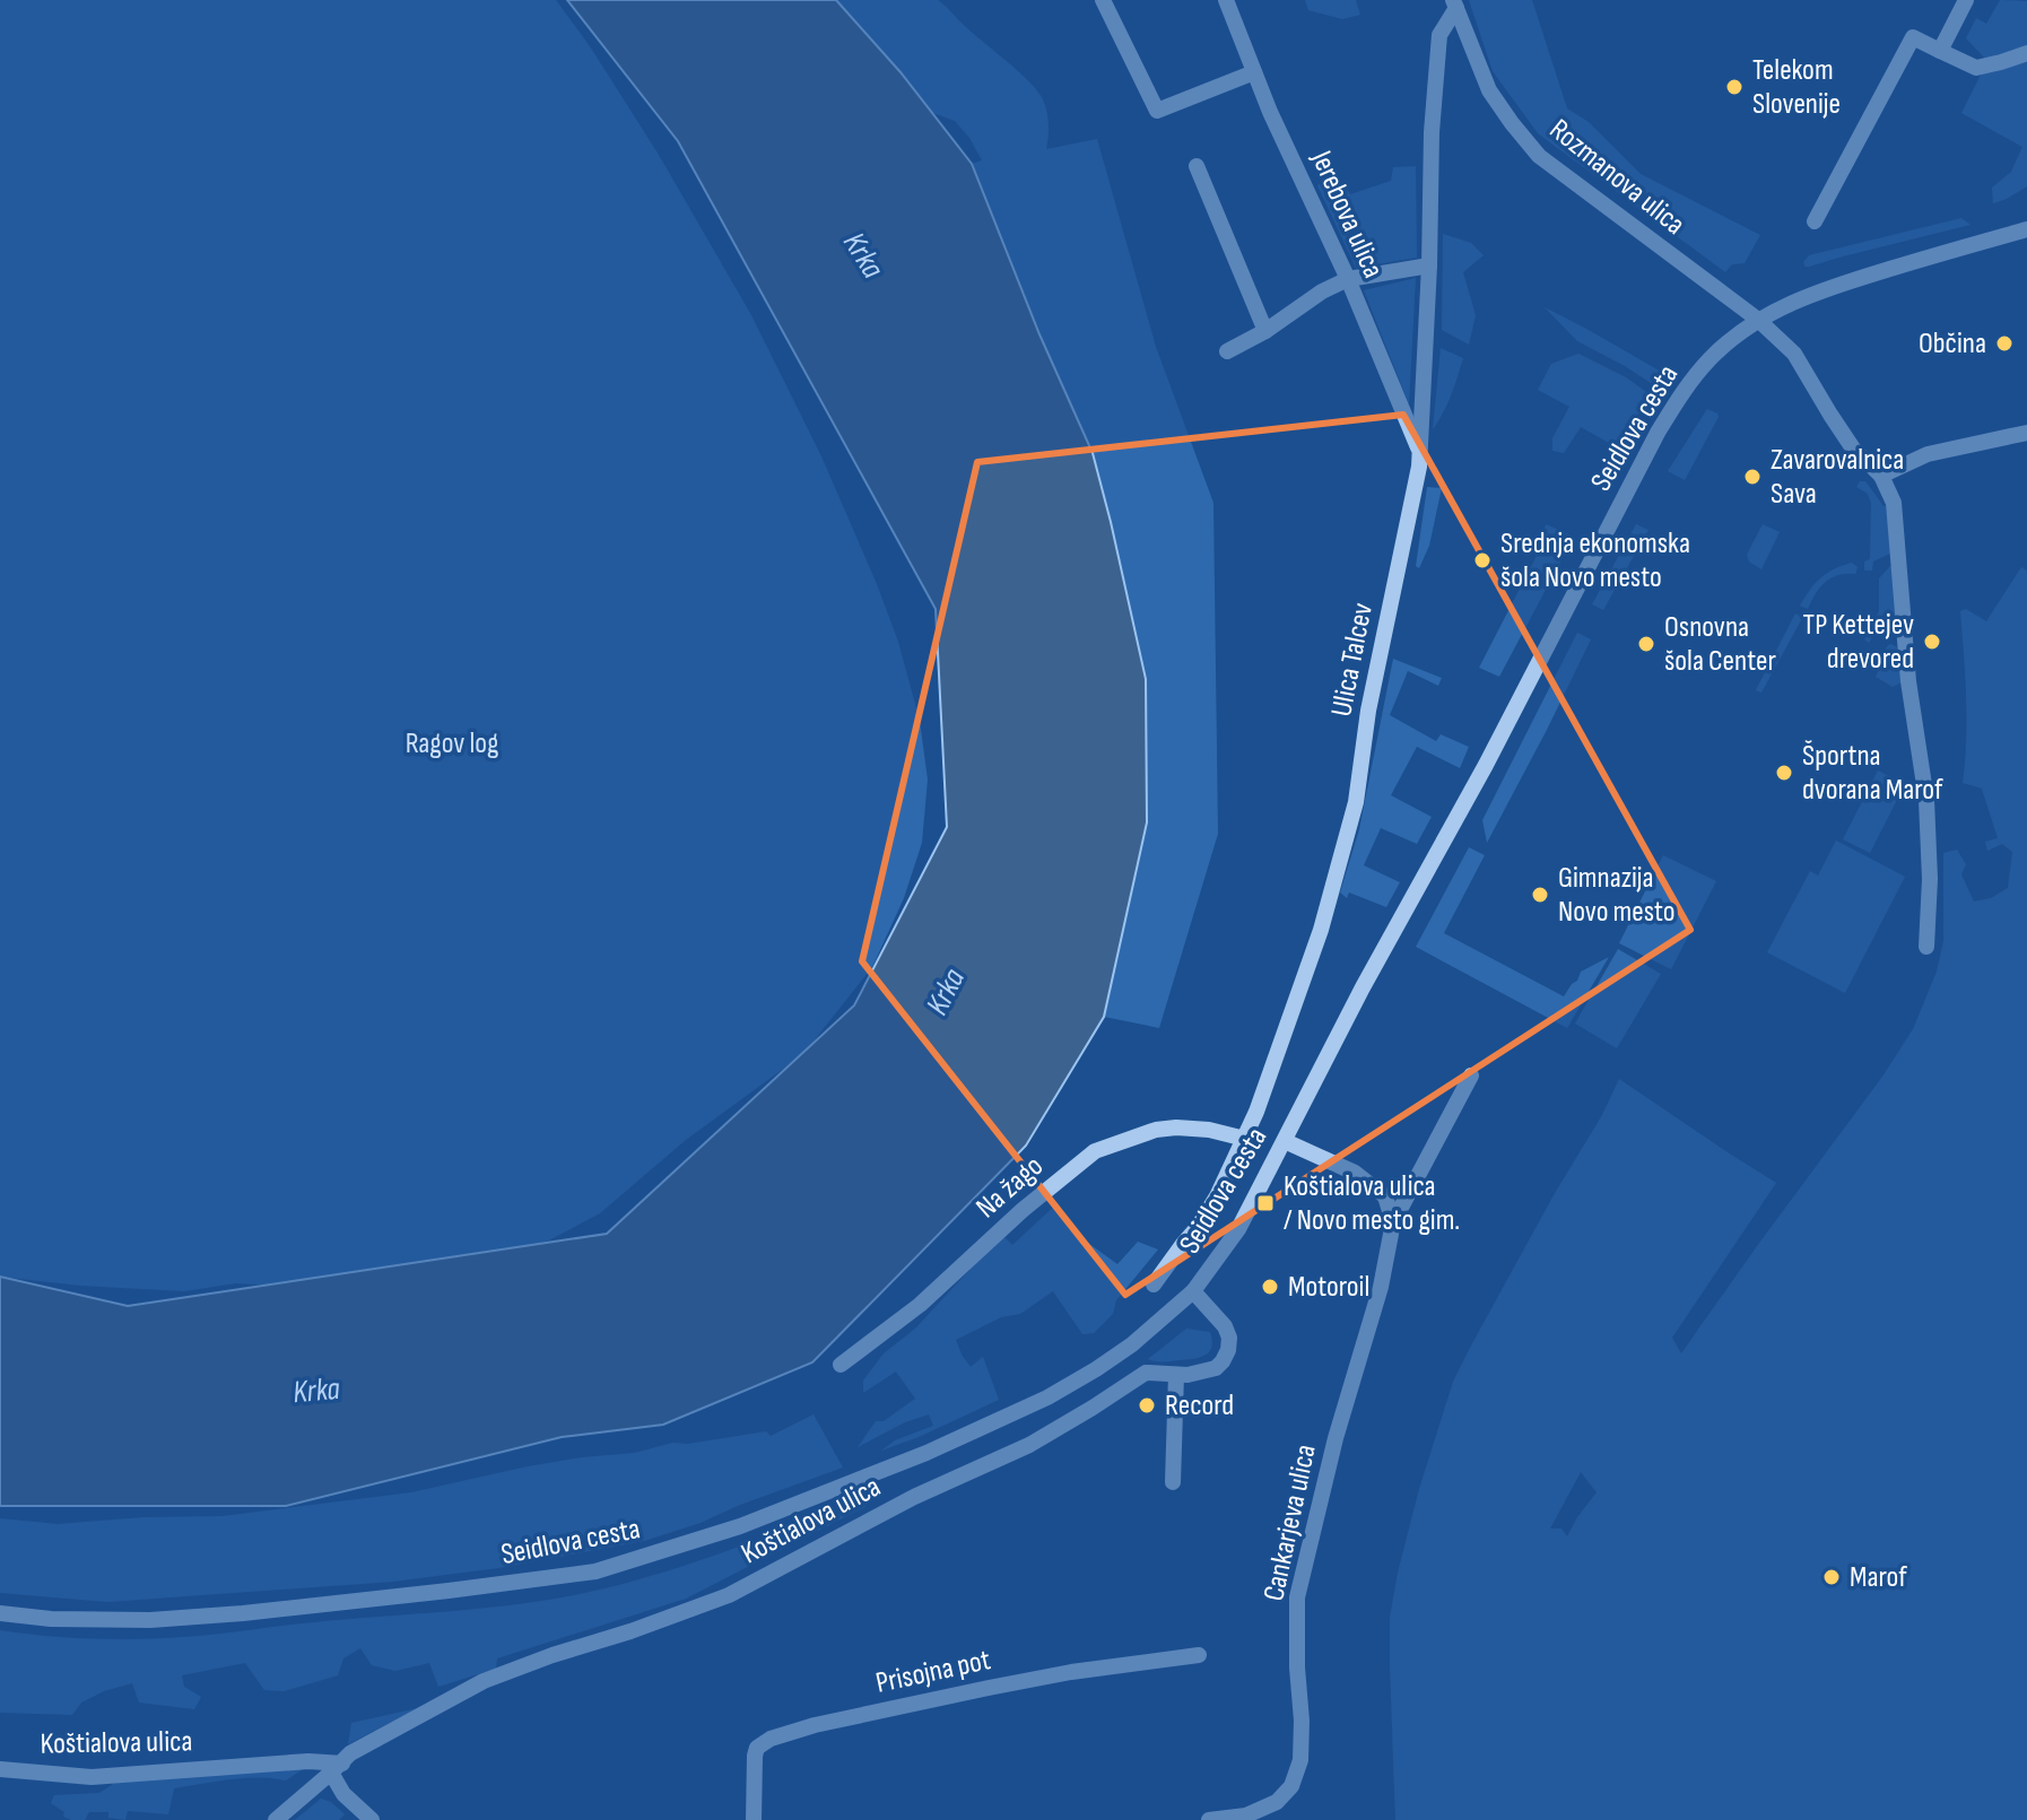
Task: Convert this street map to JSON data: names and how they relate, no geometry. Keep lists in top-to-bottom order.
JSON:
{
  "streets": {
    "street": [
      "Rozmanova ulica",
      "Jerebova ulica",
      "Seidlova cesta",
      "Ulica Talcev",
      "Na žago",
      "Koštialova ulica",
      "Cankarjeva ulica",
      "Prisojna pot"
    ]
  },
  "crossings": [
    ["Rozmanova ulica", "Seidlova cesta"],
    ["Rozmanova ulica", "Ulica Talcev"],
    ["Jerebova ulica", "Ulica Talcev"],
    ["Seidlova cesta", "Koštialova ulica"],
    ["Ulica Talcev", "Na žago"]
  ],
  "water": ["Krka"],
  "parks": ["Ragov log"],
  "places": {
    "other": [
      "Telekom Slovenije",
      "Občina",
      "Zavarovalnica Sava",
      "Srednja ekonomska šola Novo mesto",
      "TP Kettejev drevored",
      "Osnovna šola Center",
      "Športna dvorana Marof",
      "Gimnazija Novo mesto",
      "Motoroil",
      "Record",
      "Marof"
    ],
    "transit": ["Koštialova ulica / Novo mesto gim."]
  }
}
